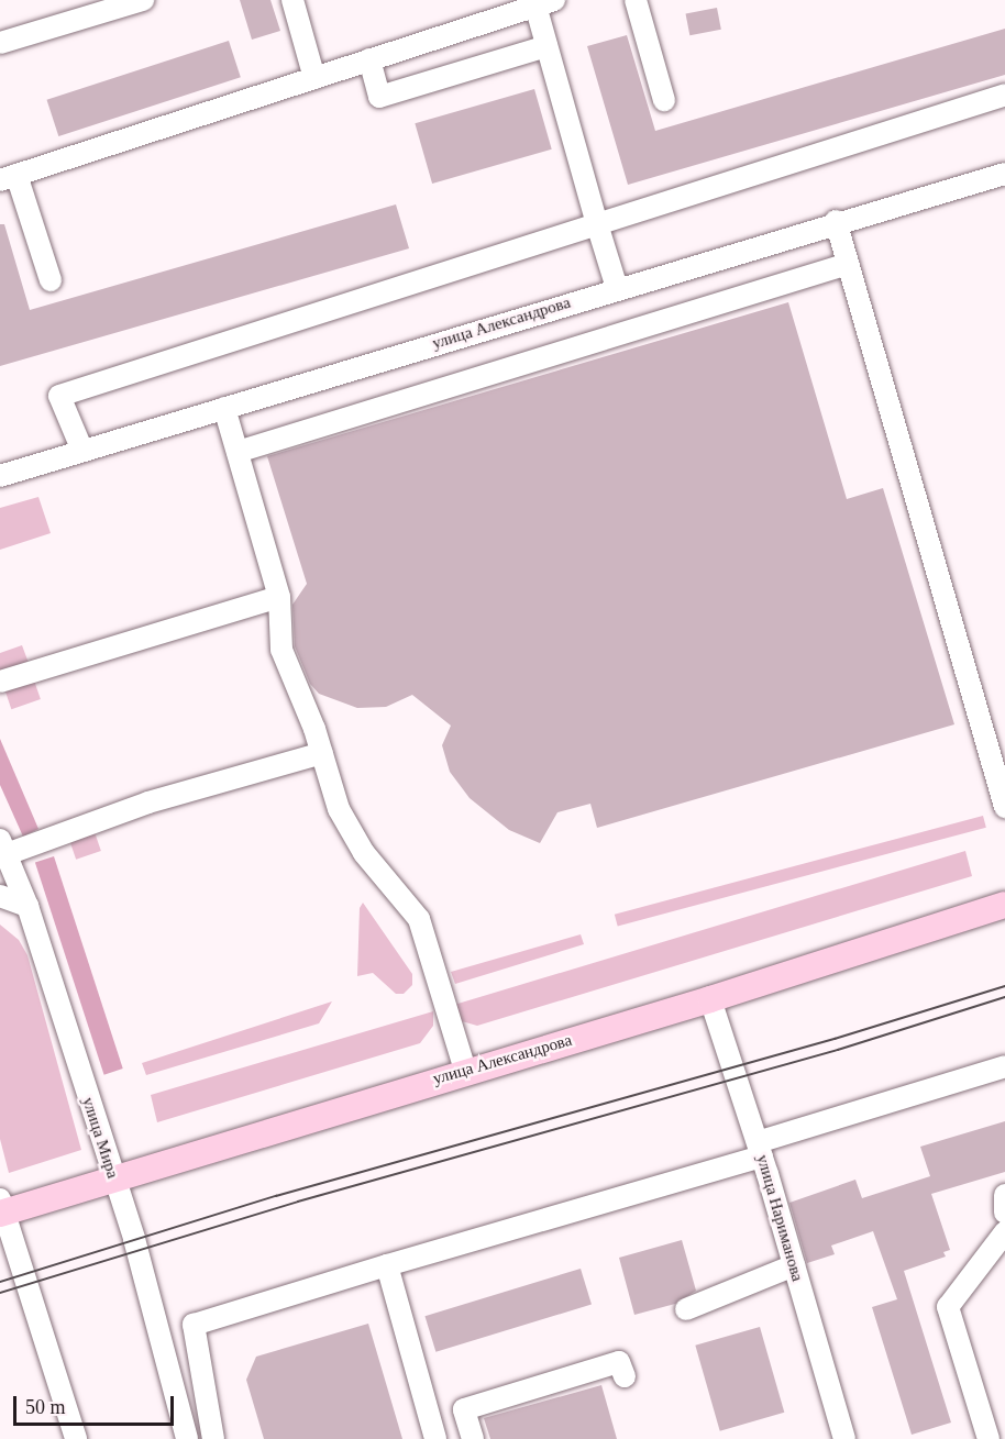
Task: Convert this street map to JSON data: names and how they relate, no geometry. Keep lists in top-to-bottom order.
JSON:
{
  "streets": {
    "main road": ["улица Александрова"],
    "street": ["улица Мира", "улица Нариманова"]
  },
  "crossings": [
    ["улица Александрова", "улица Мира"],
    ["улица Александрова", "улица Нариманова"]
  ],
  "scale_bar": "50 m"
}
